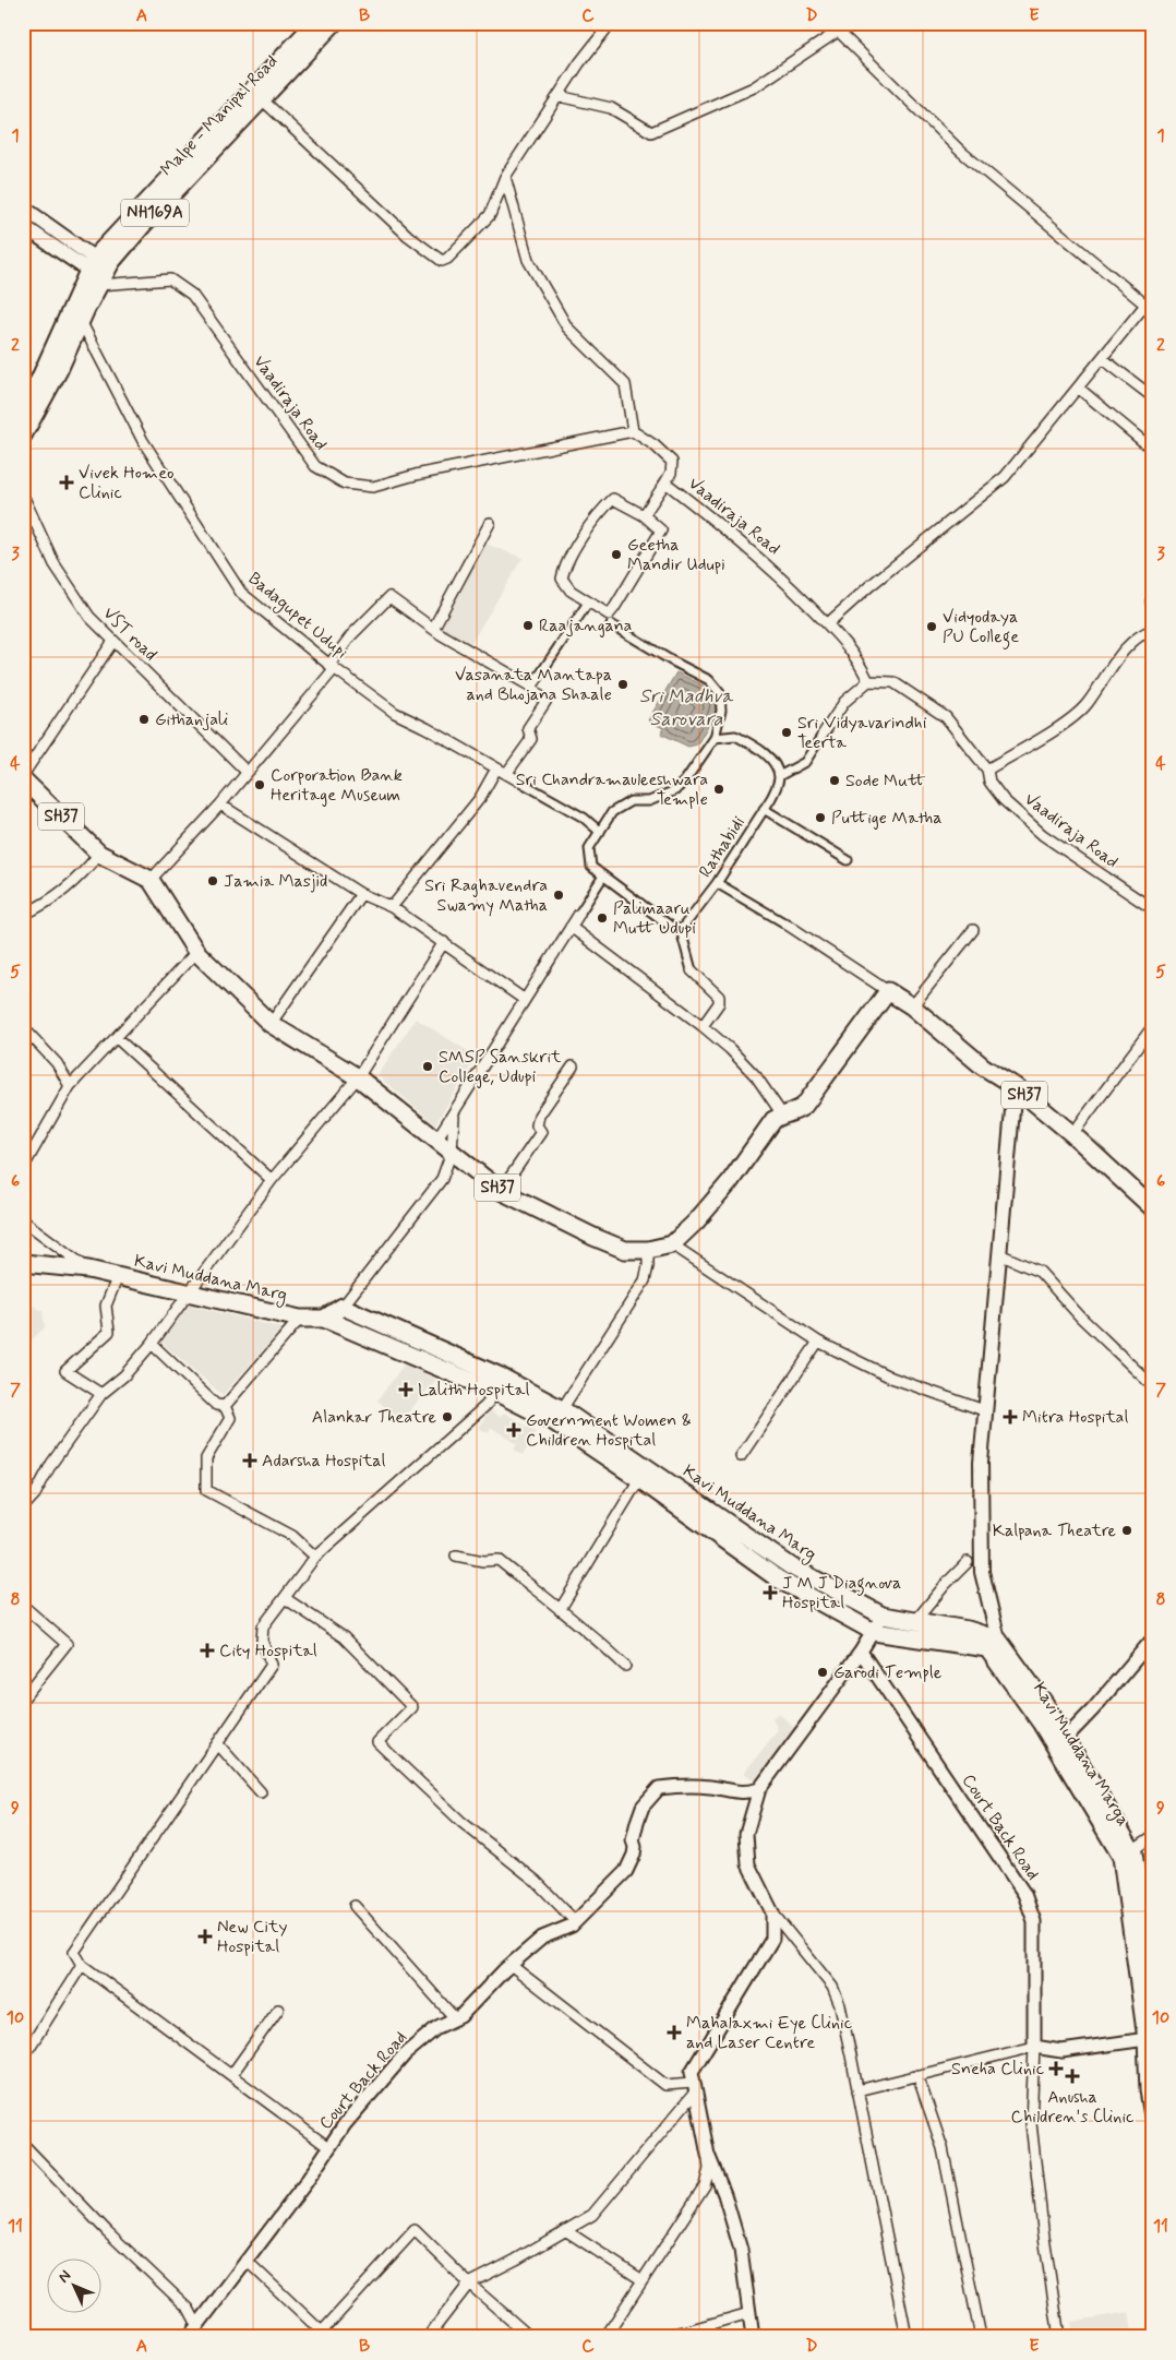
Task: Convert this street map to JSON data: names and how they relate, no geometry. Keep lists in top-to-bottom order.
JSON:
{
  "streets": {
    "main road": [
      "Malpe - Manipal Road",
      "NH169A",
      "SH37",
      "Kavi Muddana Marg",
      "Kavi Muddana Marga"
    ],
    "street": [
      "Vaadiraja Road",
      "Badagupet Udupi",
      "VST road",
      "Rathabidi",
      "Court Back Road"
    ]
  },
  "crossings": [
    ["Malpe - Manipal Road", "Vaadiraja Road"],
    ["Malpe - Manipal Road", "Badagupet Udupi"],
    ["Kavi Muddana Marg", "Kavi Muddana Marga"]
  ],
  "water": ["Sri Madhva Sarovara"],
  "places": {
    "health": [
      "Vivek Homeo Clinic",
      "Lalith Hospital",
      "Mitra Hospital",
      "Government Women & Children Hospital",
      "Adarsha Hospital",
      "J M J Diagnova Hospital",
      "City Hospital",
      "New City Hospital",
      "Mahalaxmi Eye Clinic and Laser Centre",
      "Sneha Clinic",
      "Anusha Children's Clinic"
    ],
    "other": [
      "Geetha Mandir Udupi",
      "Raajangana",
      "Vidyodaya PU College",
      "Vasanata Mantapa and Bhojana Shaale",
      "Githanjali",
      "Sri Vidyavarindhi Teerta",
      "Sode Mutt",
      "Corporation Bank Heritage Museum",
      "Sri Chandramauleeshwara Temple",
      "Puttige Matha",
      "Jamia Masjid",
      "Sri Raghavendra Swamy Matha",
      "Palimaaru Mutt Udupi",
      "SMSP Sanskrit College, Udupi",
      "Alankar Theatre",
      "Kalpana Theatre",
      "Garodi Temple"
    ]
  },
  "north": "top left",
  "grid": {
    "columns": [
      "A",
      "B",
      "C",
      "D",
      "E"
    ],
    "rows": [
      "1",
      "2",
      "3",
      "4",
      "5",
      "6",
      "7",
      "8",
      "9",
      "10",
      "11"
    ]
  }
}
